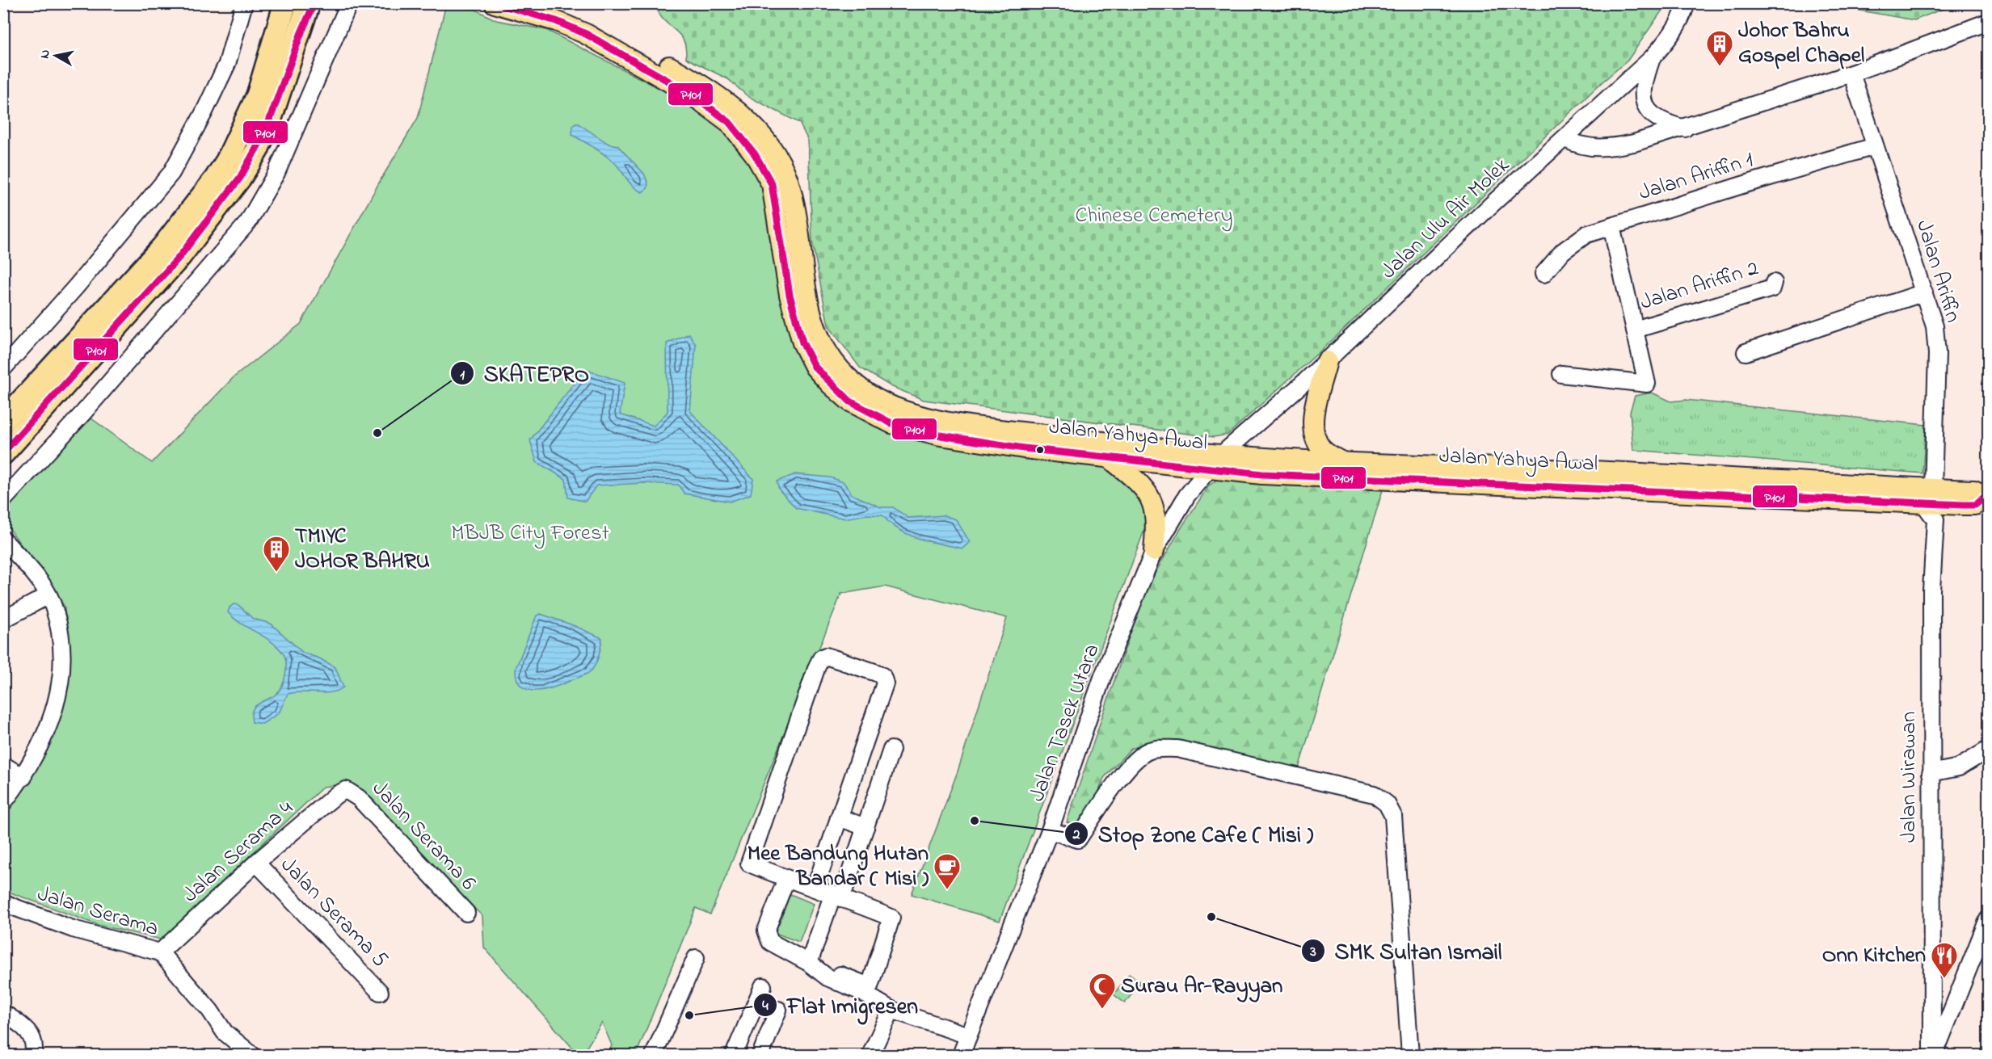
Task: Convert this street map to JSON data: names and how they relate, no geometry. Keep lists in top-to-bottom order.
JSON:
{
  "streets": {
    "main road": ["Jalan Yahya Awal"],
    "street": [
      "Jalan Ariffin 1",
      "Jalan Ulu Air Molek",
      "Jalan Ariffin",
      "Jalan Ariffin 2",
      "Jalan Tasek Utara",
      "Jalan Wirawan",
      "Jalan Serama 6",
      "Jalan Serama 4",
      "Jalan Serama",
      "Jalan Serama 5"
    ]
  },
  "crossings": [
    ["Jalan Ariffin 1", "Jalan Ariffin"],
    ["Jalan Ulu Air Molek", "Jalan Yahya Awal"],
    ["Jalan Ulu Air Molek", "Jalan Tasek Utara"],
    ["Jalan Ariffin", "Jalan Yahya Awal"],
    ["Jalan Yahya Awal", "Jalan Tasek Utara"],
    ["Jalan Serama 6", "Jalan Serama 4"],
    ["Jalan Serama 4", "Jalan Serama"],
    ["Jalan Serama 4", "Jalan Serama 5"]
  ],
  "parks": ["Chinese Cemetery", "MBJB City Forest"],
  "places": {
    "building": ["Johor Bahru Gospel Chapel", "TMIYC JOHOR BAHRU"],
    "other": [
      "SKATEPRO",
      "Stop Zone Cafe ( Misi )",
      "SMK Sultan Ismail",
      "Flat Imigresen"
    ],
    "cafe": ["Mee Bandung Hutan Bandar ( Misi )"],
    "restaurant": ["Onn Kitchen"],
    "mosque": ["Surau Ar-Rayyan"]
  },
  "lines": ["transit line P101"],
  "north": "left"
}
